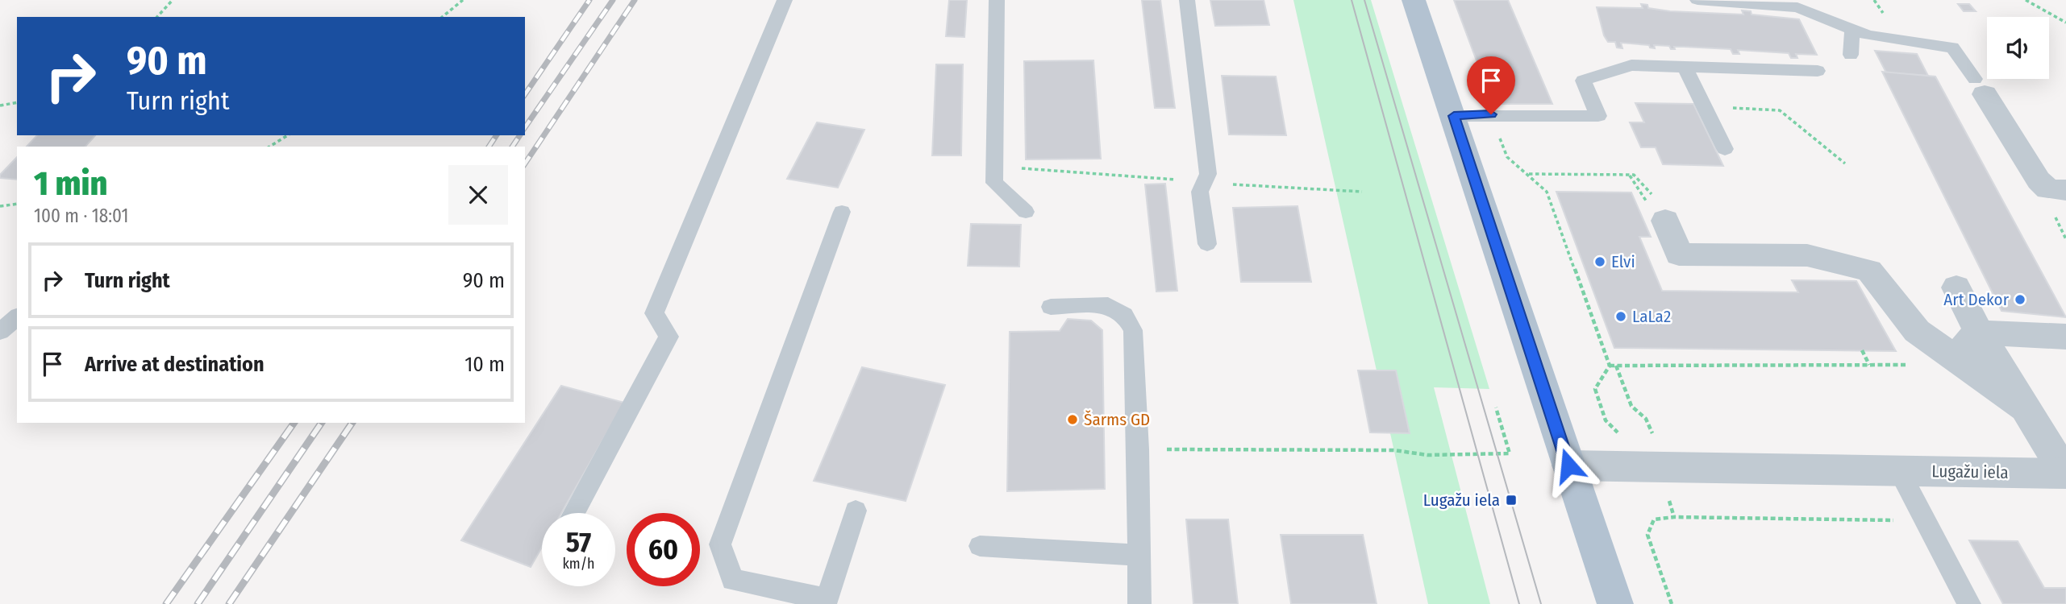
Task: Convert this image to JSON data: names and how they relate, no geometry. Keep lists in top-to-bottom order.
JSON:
{
  "streets": {
    "street": ["Lugažu iela"]
  },
  "places": {
    "other": [
      "Elvi",
      "Art Dekor",
      "LaLa2",
      "Šarms GD"
    ],
    "transit": ["Lugažu iela"]
  },
  "page": {
    "turn": ["90 m", "Turn right"],
    "heading": ["1 min", "100 m · 18:01"],
    "list": [
      {
        "name": "Turn right",
        "value": "90 m"
      },
      {
        "name": "Arrive at destination",
        "value": "10 m"
      }
    ],
    "speed": "57 km/h",
    "limit": "60"
  }
}
